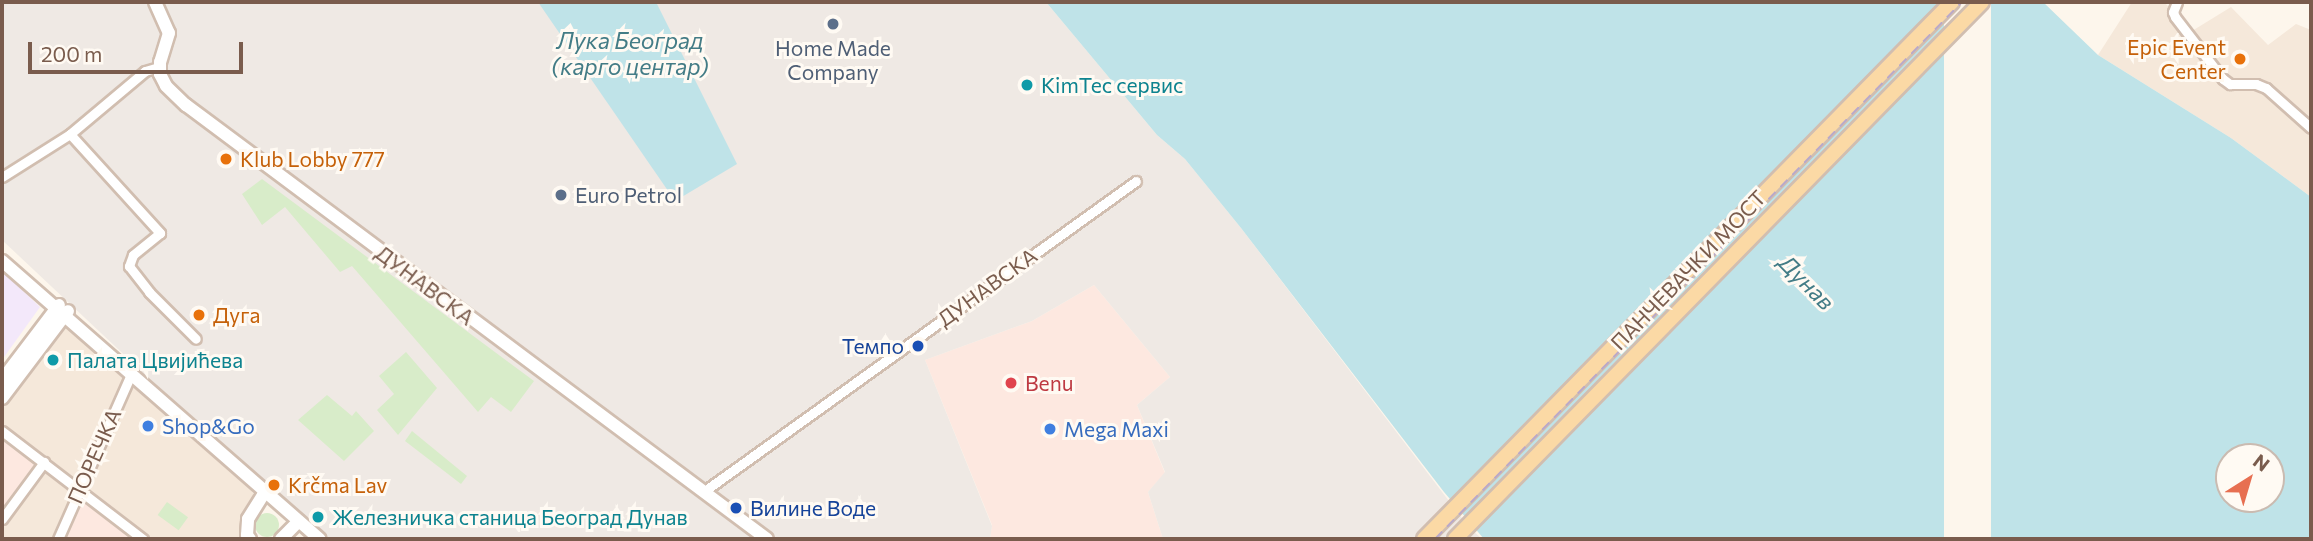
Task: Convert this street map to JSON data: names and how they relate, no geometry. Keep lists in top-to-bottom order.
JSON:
{
  "streets": {
    "main road": ["ПАНЧЕВАЧКИ МОСТ", "ДУНАВСКА"],
    "street": ["ПОРЕЧКА"]
  },
  "water": ["Лука Београд (карго центар)", "Дунав"],
  "places": [
    "Home Made Company",
    "Epic Event Center",
    "KimTec сервис",
    "Klub Lobby 777",
    "Euro Petrol",
    "Дуга",
    "Темпо",
    "Палата Цвијићева",
    "Benu",
    "Shop&Go",
    "Mega Maxi",
    "Krčma Lav",
    "Вилине Воде",
    "Железничка станица Београд Дунав"
  ],
  "scale_bar": "200 m",
  "north": "top right"
}
